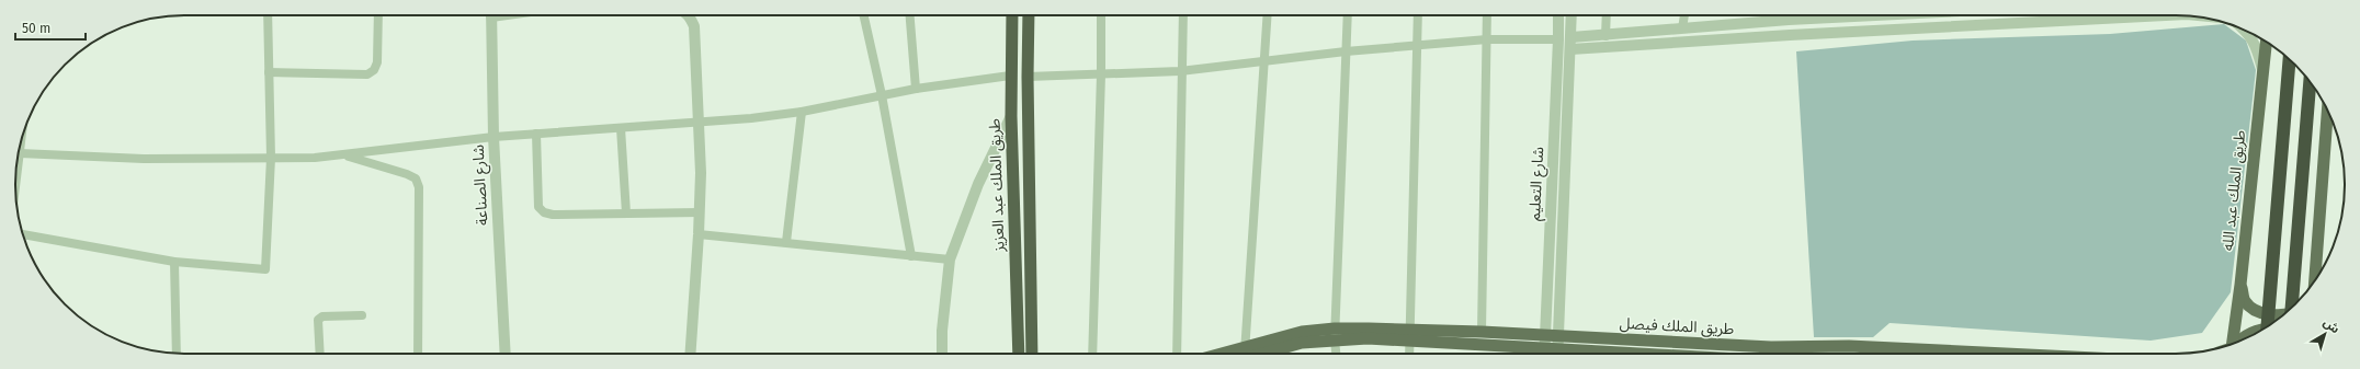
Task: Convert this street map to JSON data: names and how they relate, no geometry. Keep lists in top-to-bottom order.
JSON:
{
  "streets": {
    "highway": ["طريق الملك عبد العزيز"],
    "main road": ["طريق الملك عبد الله", "طريق الملك فيصل"],
    "street": ["شارع التعليم", "شارع الصناعة"]
  },
  "crossings": [
    ["شارع التعليم", "طريق الملك فيصل"]
  ],
  "scale_bar": "50 m",
  "north": "top right"
}
